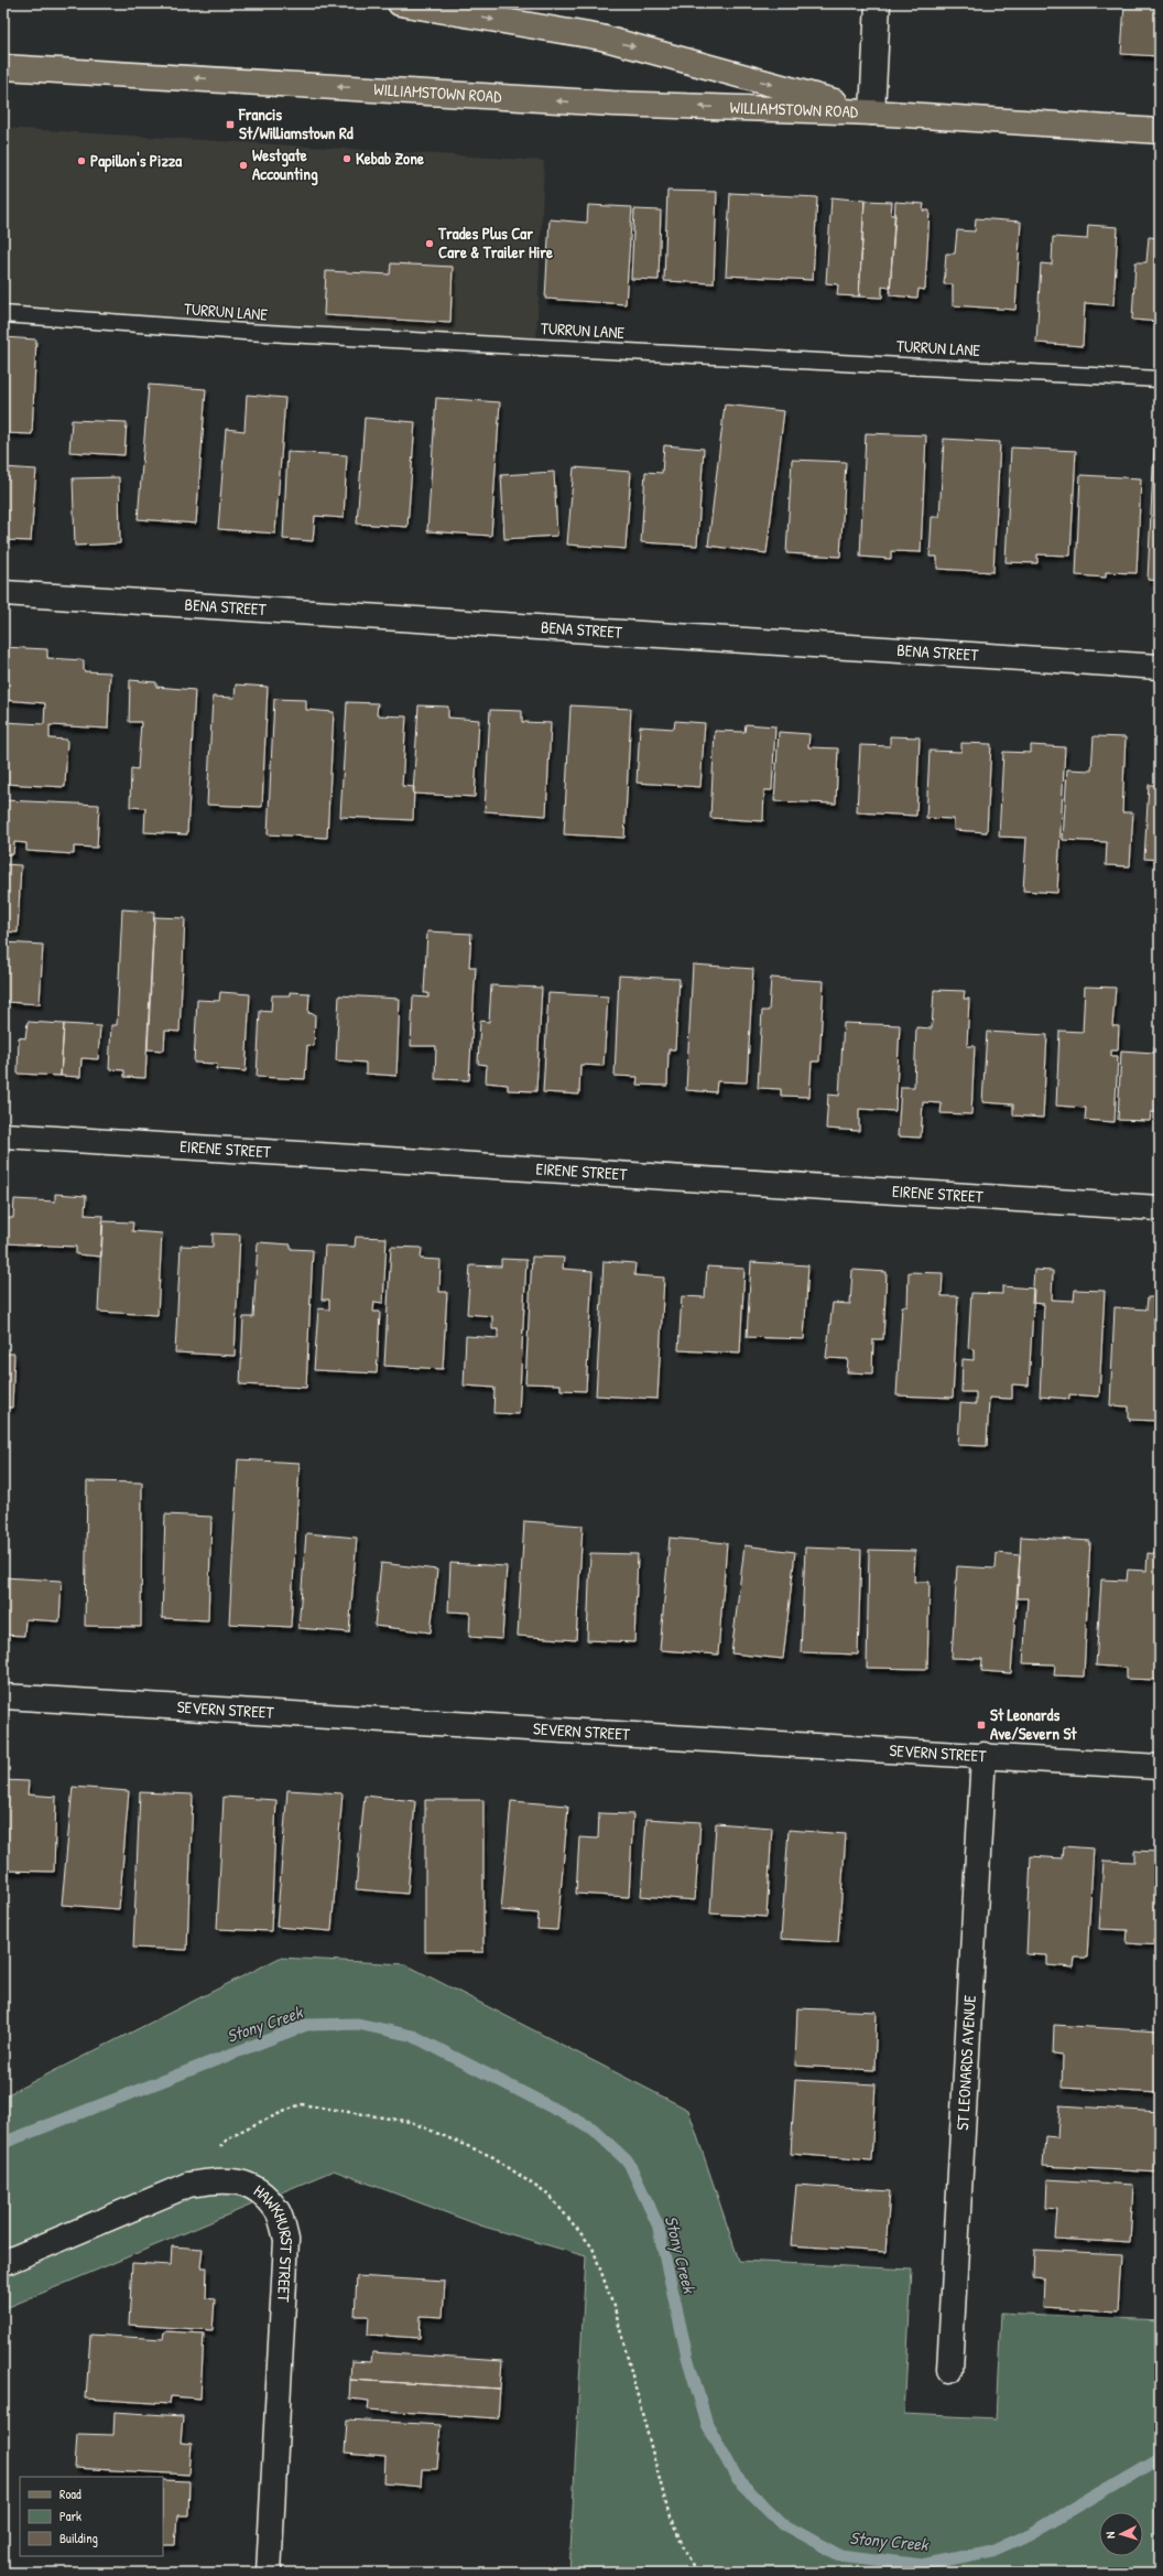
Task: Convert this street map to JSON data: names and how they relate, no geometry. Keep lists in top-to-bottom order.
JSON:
{
  "streets": {
    "main road": ["WILLIAMSTOWN ROAD"],
    "street": [
      "BENA STREET",
      "EIRENE STREET",
      "SEVERN STREET",
      "ST LEONARDS AVENUE",
      "HAWKHURST STREET"
    ],
    "lane": ["TURRUN LANE"]
  },
  "crossings": [
    ["SEVERN STREET", "ST LEONARDS AVENUE"]
  ],
  "water": ["Stony Creek"],
  "places": {
    "transit": ["Francis St/Williamstown Rd", "St Leonards Ave/Severn St"],
    "other": [
      "Kebab Zone",
      "Papillon's Pizza",
      "Westgate Accounting",
      "Trades Plus Car Care & Trailer Hire"
    ]
  },
  "legend": ["Road", "Park", "Building"],
  "north": "left"
}
